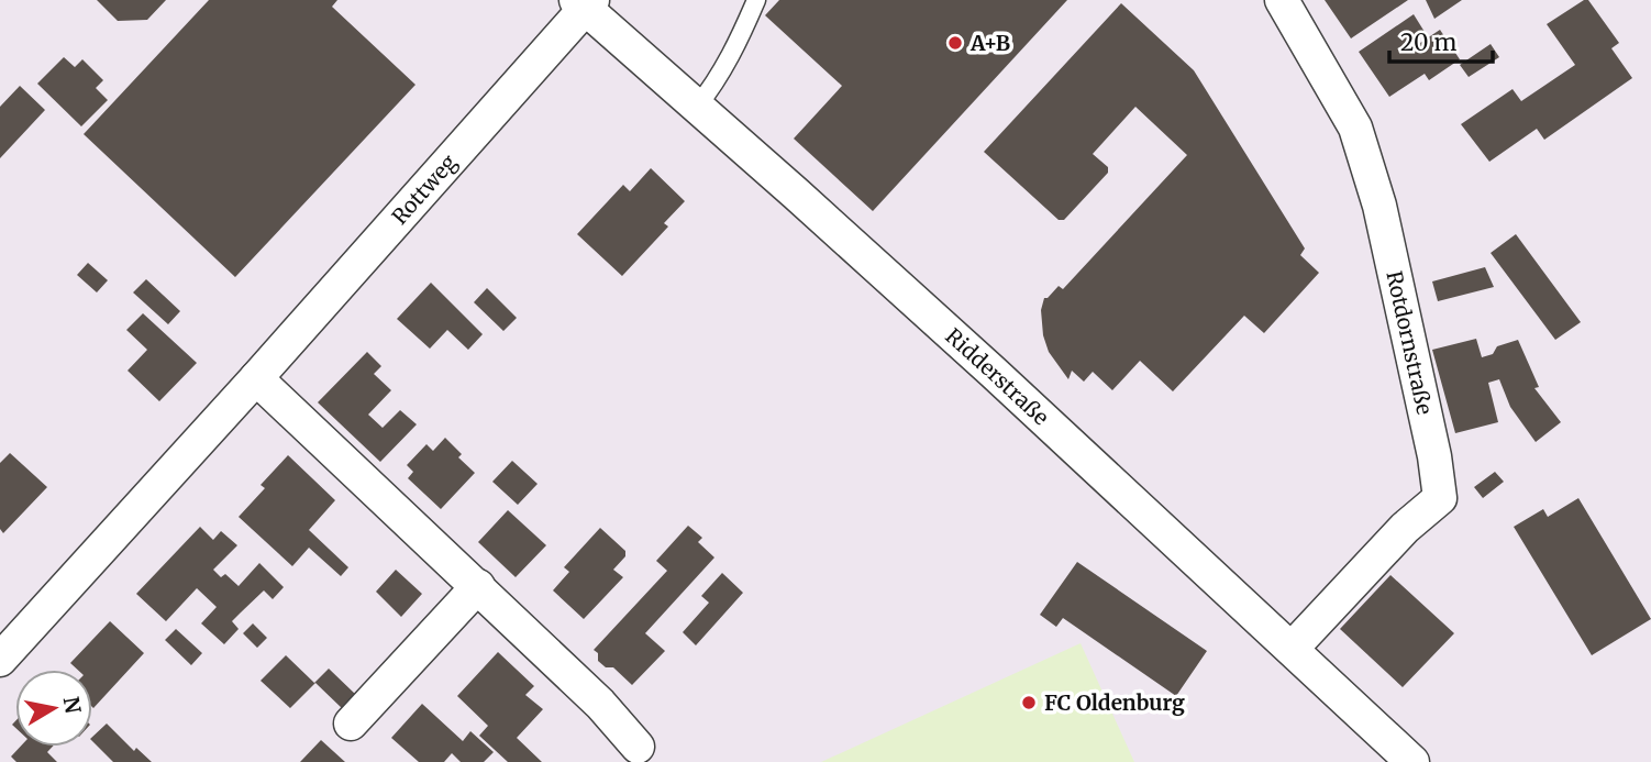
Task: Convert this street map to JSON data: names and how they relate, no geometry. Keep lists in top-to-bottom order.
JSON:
{
  "streets": {
    "street": ["Rottweg", "Rotdornstraße", "Ridderstraße"]
  },
  "crossings": [
    ["Rottweg", "Ridderstraße"],
    ["Rotdornstraße", "Ridderstraße"]
  ],
  "places": ["A+B", "FC Oldenburg"],
  "scale_bar": "20 m",
  "north": "right"
}
